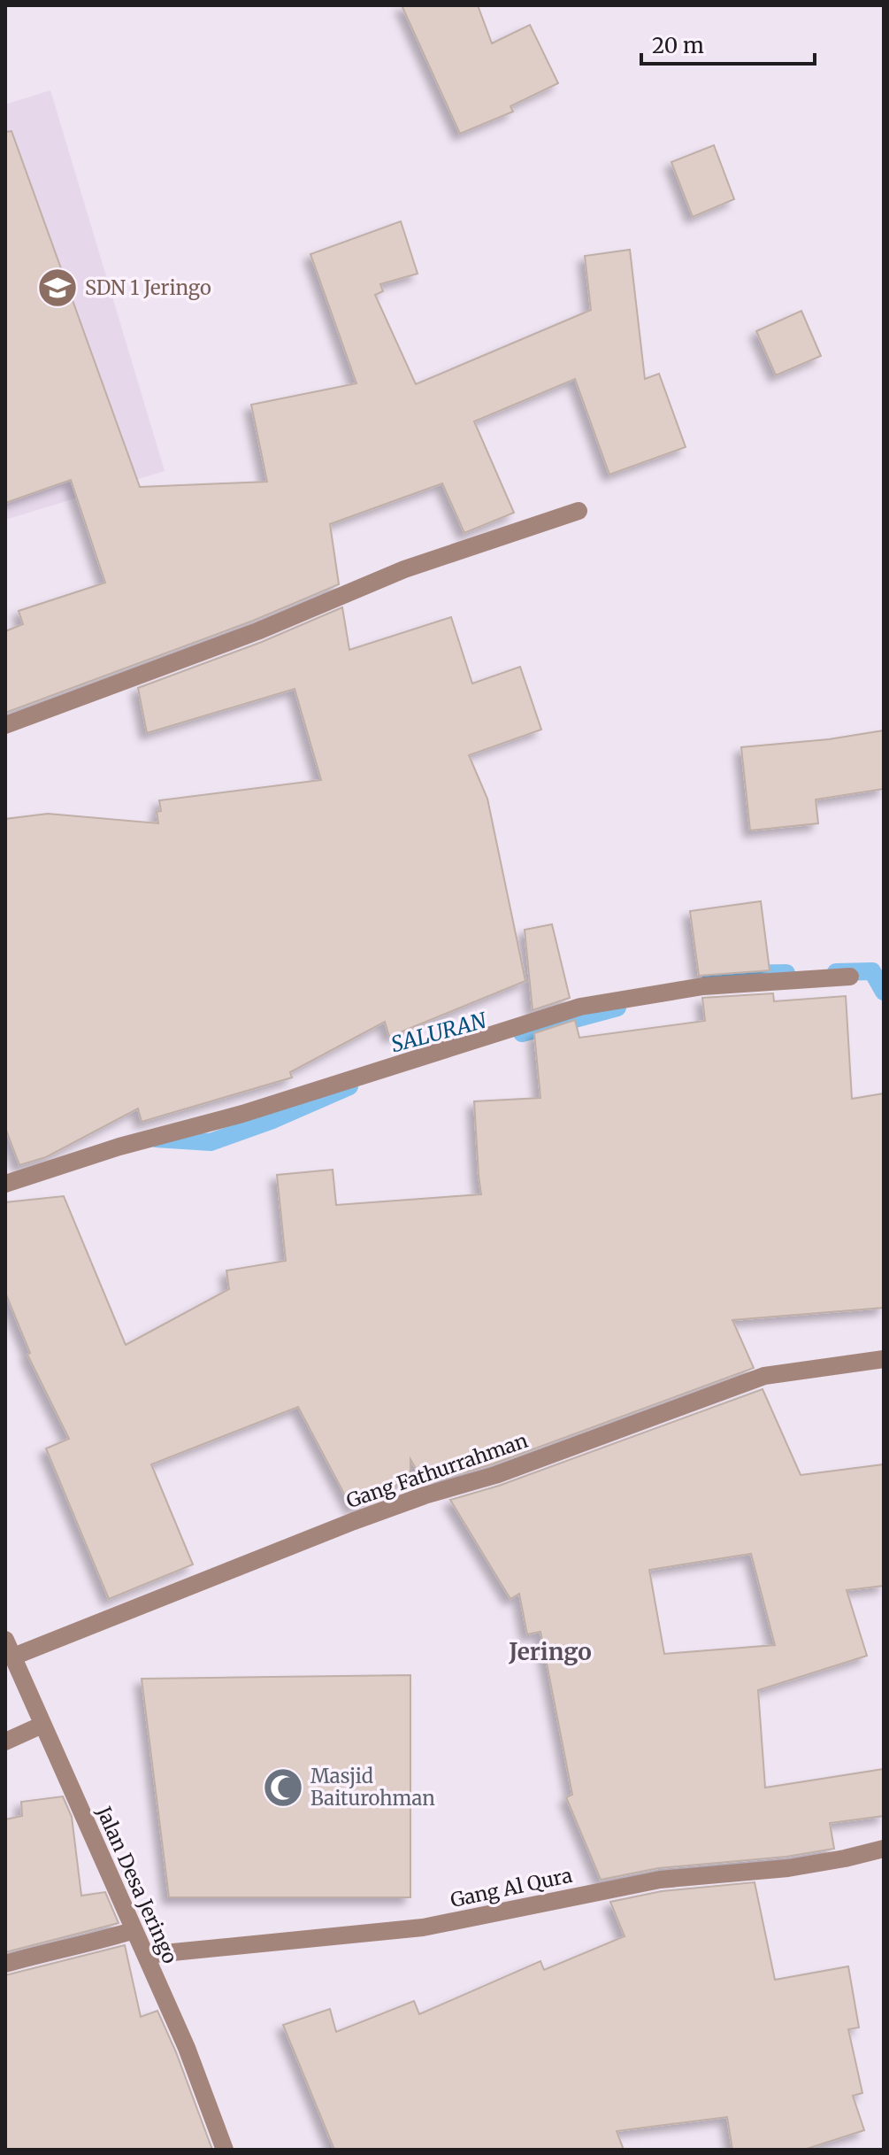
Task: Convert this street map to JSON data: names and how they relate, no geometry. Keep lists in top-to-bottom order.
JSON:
{
  "streets": {
    "street": ["Gang Fathurrahman", "Jalan Desa Jeringo", "Gang Al Qura"]
  },
  "crossings": [
    ["Gang Fathurrahman", "Jalan Desa Jeringo"],
    ["Jalan Desa Jeringo", "Gang Al Qura"]
  ],
  "districts": ["Jeringo"],
  "water": ["SALURAN"],
  "places": {
    "school or university": ["SDN 1 Jeringo"],
    "mosque": ["Masjid Baiturohman"]
  },
  "scale_bar": "20 m"
}
